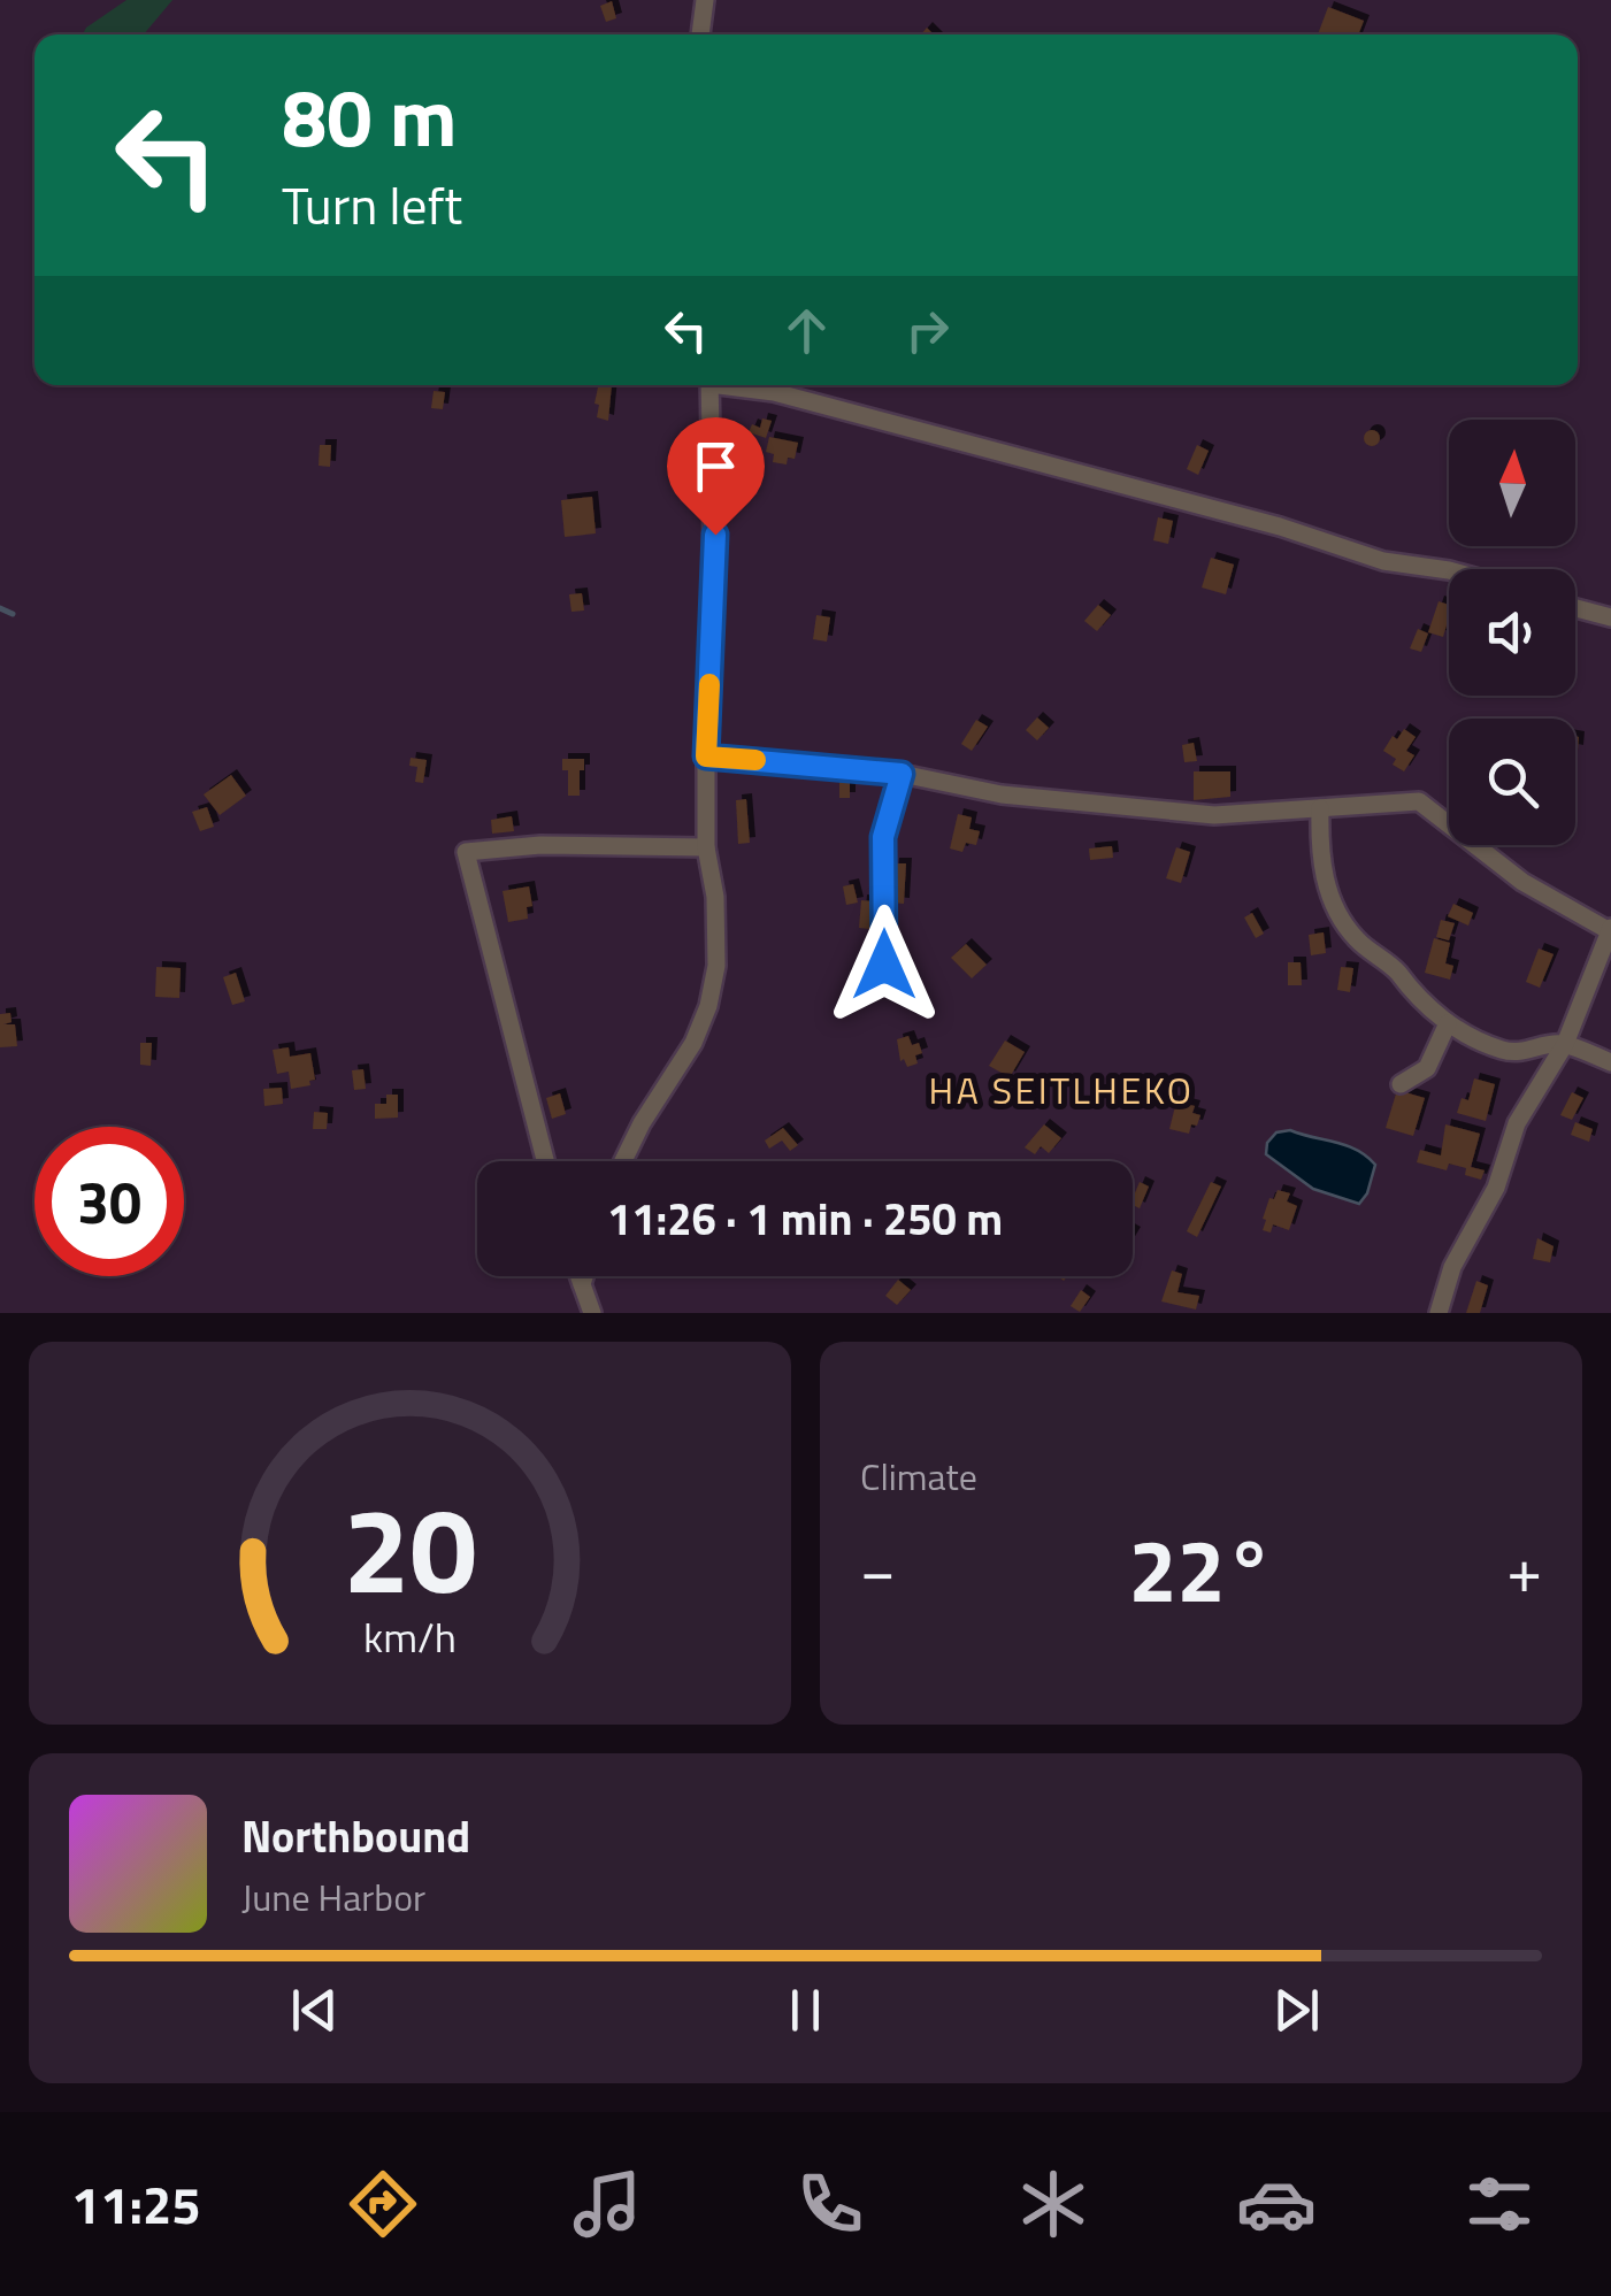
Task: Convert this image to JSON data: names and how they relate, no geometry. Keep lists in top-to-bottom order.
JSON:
{
  "districts": ["HA SEITLHEKO"],
  "north": "top",
  "page": {
    "turn": ["80 m", "Turn left"],
    "limit": "30",
    "trip": "11:26 · 1 min · 250 m",
    "tile": "Climate",
    "heat": ["−", "22°", "+"],
    "song": ["Northbound", "June Harbor"],
    "tabs": "11:25",
    "gauge": ["20", "km/h"]
  }
}
